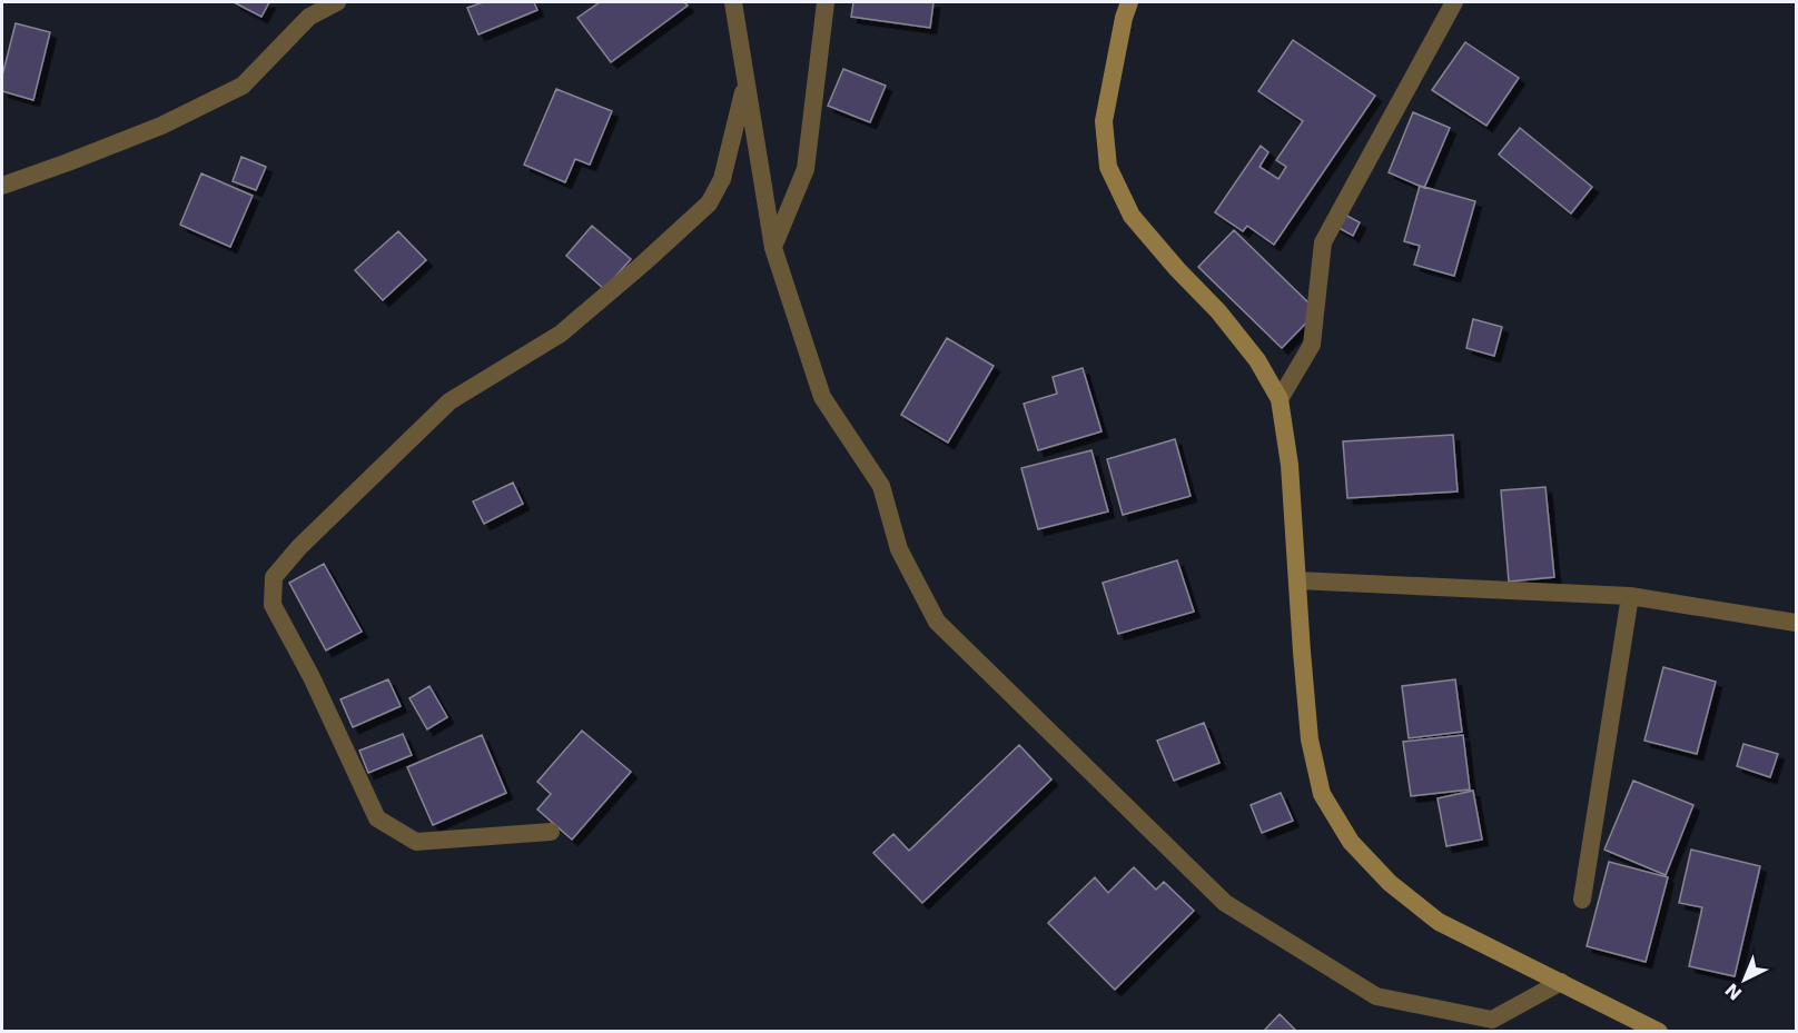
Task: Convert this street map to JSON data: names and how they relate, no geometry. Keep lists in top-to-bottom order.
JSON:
{
  "north": "bottom left"
}
